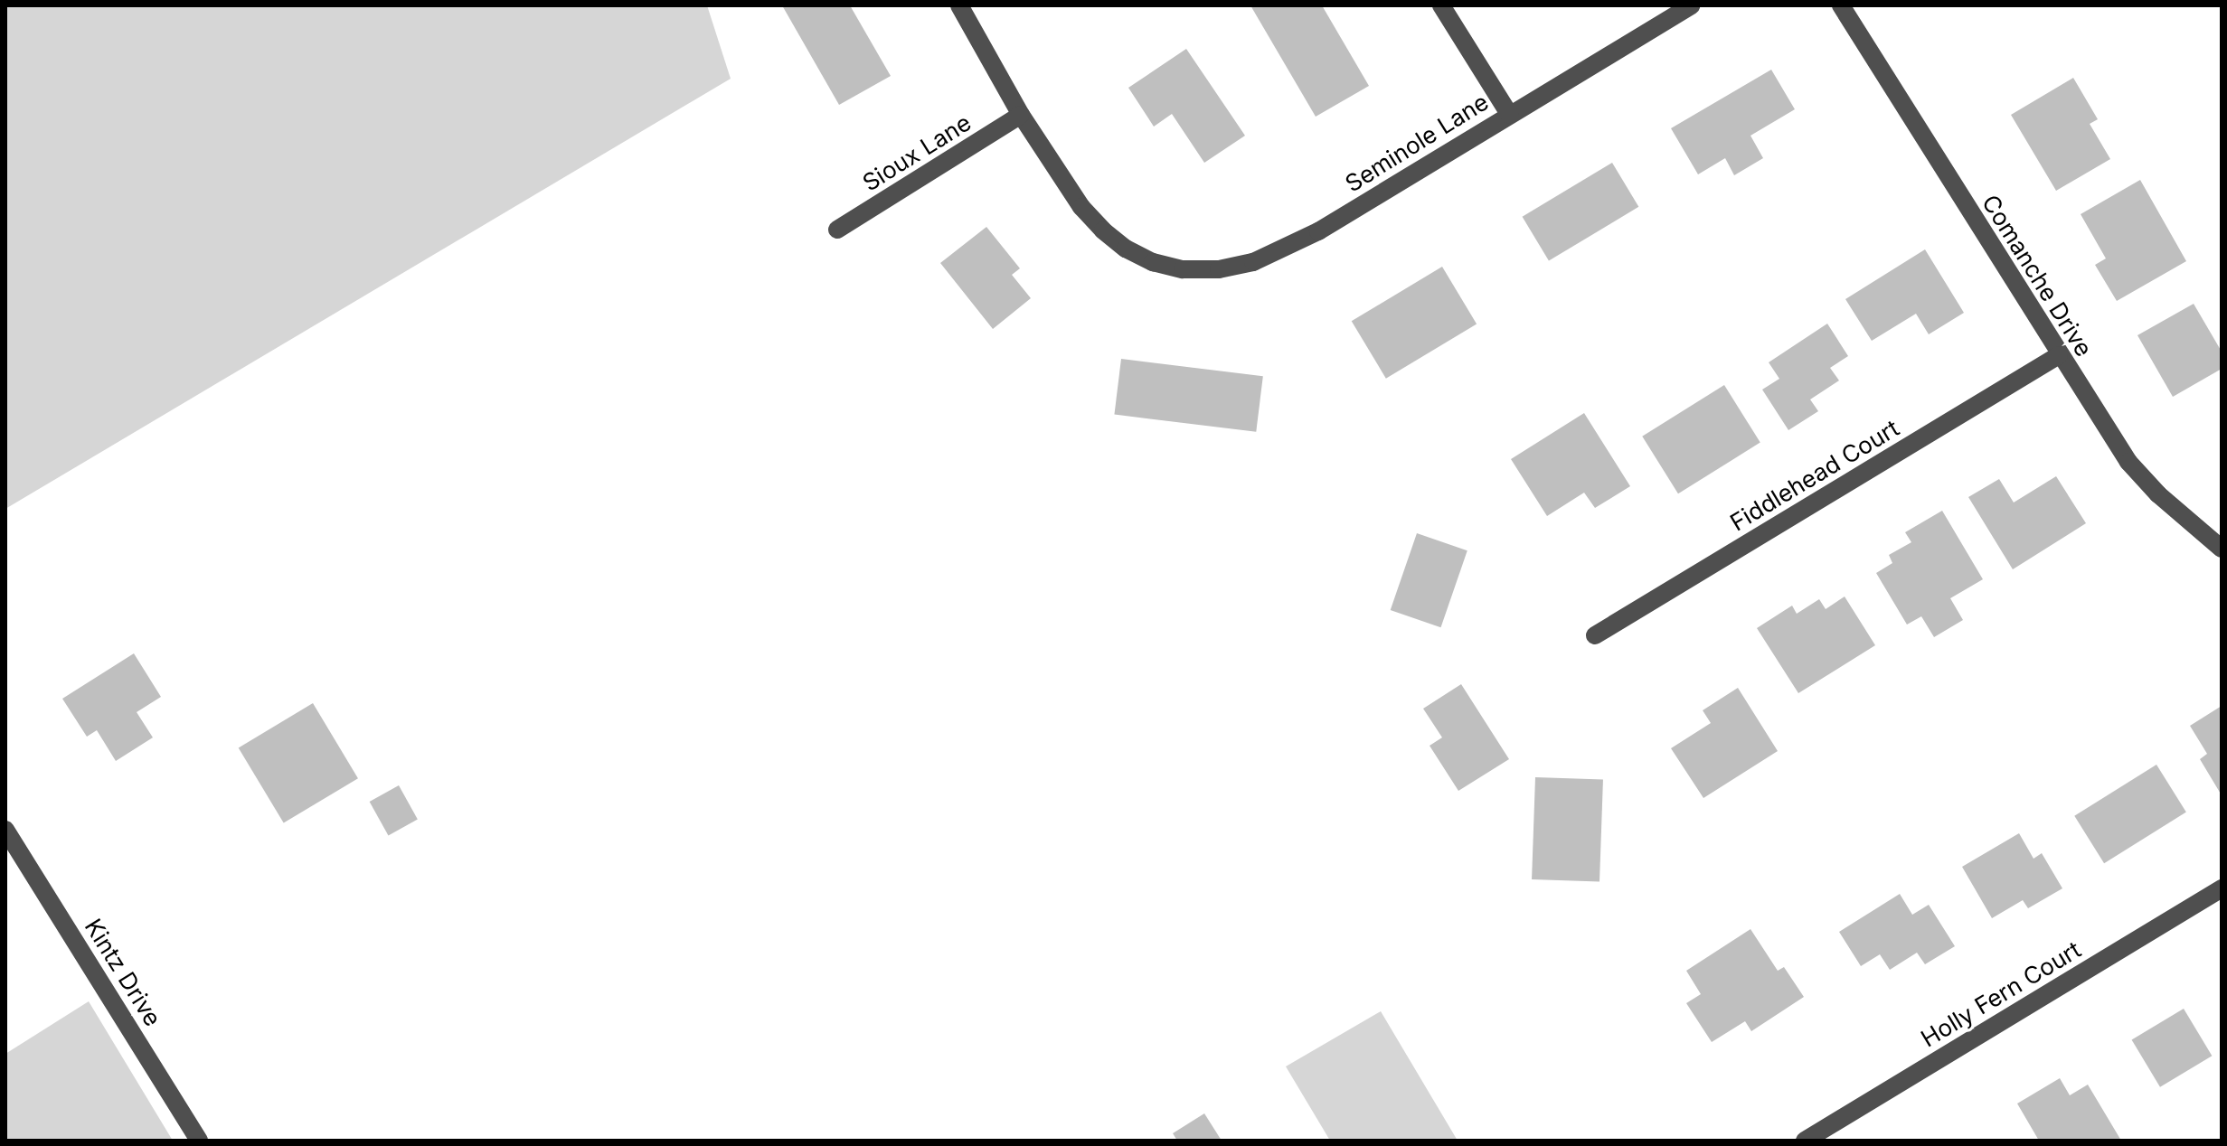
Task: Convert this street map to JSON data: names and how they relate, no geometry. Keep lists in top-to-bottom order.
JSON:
{
  "streets": {
    "street": [
      "Seminole Lane",
      "Sioux Lane",
      "Comanche Drive",
      "Fiddlehead Court",
      "Kintz Drive",
      "Holly Fern Court"
    ]
  },
  "crossings": [
    ["Seminole Lane", "Sioux Lane"],
    ["Comanche Drive", "Fiddlehead Court"]
  ]
}
